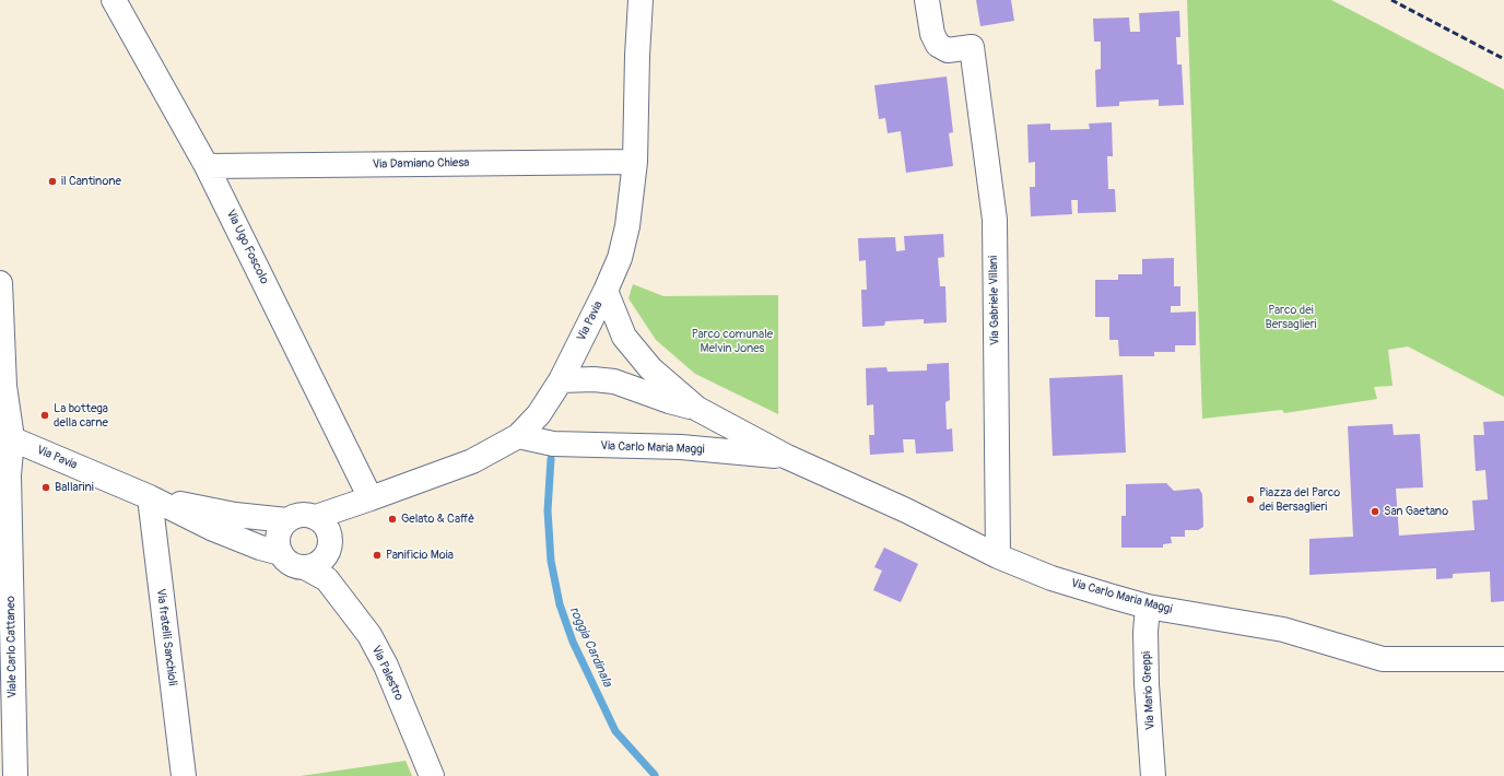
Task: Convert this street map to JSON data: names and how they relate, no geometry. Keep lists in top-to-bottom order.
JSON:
{
  "streets": {
    "street": [
      "Via Damiano Chiesa",
      "Via Ugo Foscolo",
      "Via Gabriele Villani",
      "Via Pavia",
      "Via Carlo Maria Maggi",
      "Via fratelli Sanchioli",
      "Viale Carlo Cattaneo",
      "Via Palestro",
      "Via Mario Greppi"
    ]
  },
  "crossings": [
    ["Via Damiano Chiesa", "Via Ugo Foscolo"],
    ["Via Damiano Chiesa", "Via Pavia"],
    ["Via Ugo Foscolo", "Via Pavia"],
    ["Via Gabriele Villani", "Via Carlo Maria Maggi"],
    ["Via Pavia", "Via Carlo Maria Maggi"],
    ["Via Pavia", "Via fratelli Sanchioli"],
    ["Via Pavia", "Viale Carlo Cattaneo"],
    ["Via Pavia", "Via Palestro"],
    ["Via Carlo Maria Maggi", "Via Mario Greppi"]
  ],
  "water": ["roggia Cardinala"],
  "parks": ["Parco dei Bersaglieri", "Parco comunale Melvin Jones"],
  "places": [
    "il Cantinone",
    "La bottega della carne",
    "Ballarini",
    "Piazza del Parco dei Bersaglieri",
    "San Gaetano",
    "Gelato & Caffè",
    "Panificio Moia"
  ]
}
